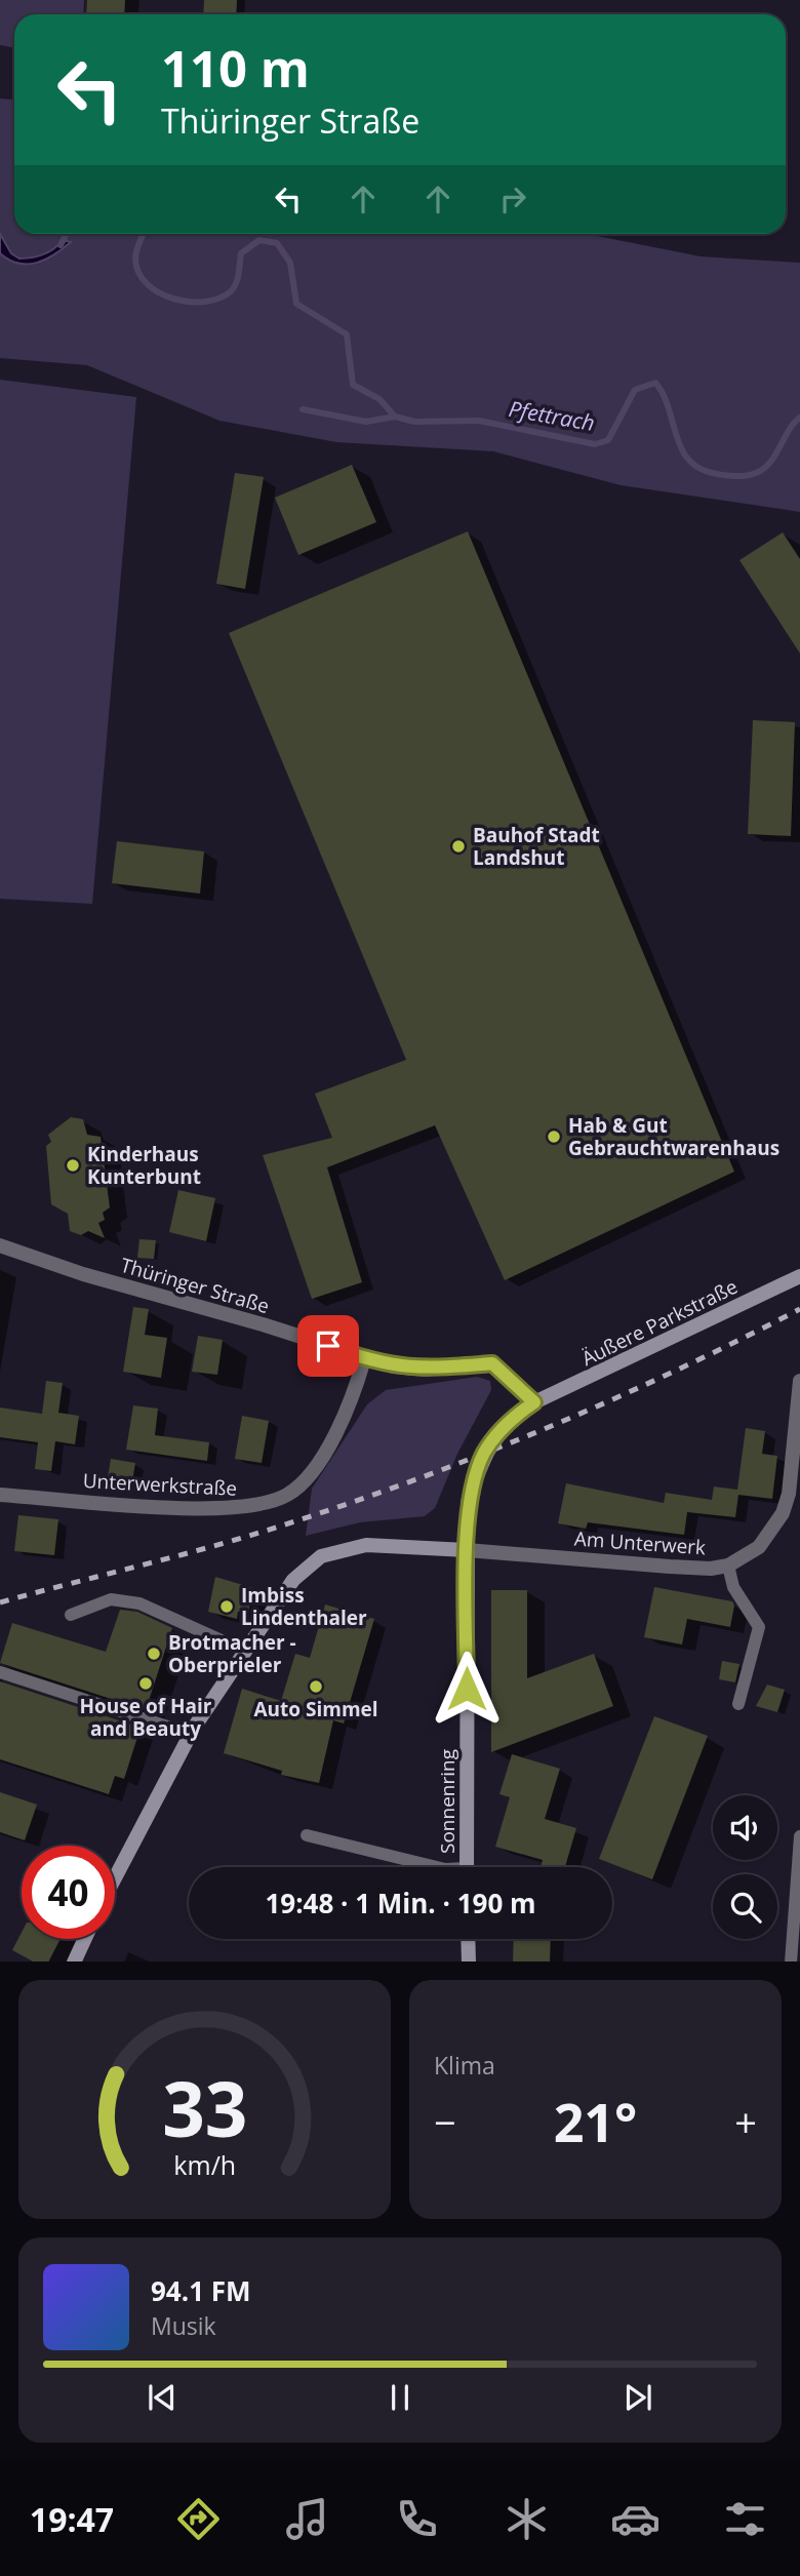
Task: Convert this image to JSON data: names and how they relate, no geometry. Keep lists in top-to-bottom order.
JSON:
{
  "streets": {
    "street": [
      "Thüringer Straße",
      "Äußere Parkstraße",
      "Unterwerkstraße",
      "Am Unterwerk",
      "Sonnenring"
    ]
  },
  "crossings": [
    ["Thüringer Straße", "Äußere Parkstraße"],
    ["Thüringer Straße", "Unterwerkstraße"],
    ["Thüringer Straße", "Sonnenring"],
    ["Äußere Parkstraße", "Sonnenring"],
    ["Am Unterwerk", "Sonnenring"]
  ],
  "water": ["Pfettrach"],
  "places": [
    "Bauhof Stadt Landshut",
    "Hab & Gut Gebrauchtwarenhaus",
    "Kinderhaus Kunterbunt",
    "Imbiss Lindenthaler",
    "Brotmacher - Oberprieler",
    "House of Hair and Beauty",
    "Auto Simmel"
  ],
  "page": {
    "turn": ["110 m", "Thüringer Straße"],
    "limit": "40",
    "trip": "19:48 · 1 Min. · 190 m",
    "tile": "Klima",
    "heat": ["−", "21°", "+"],
    "song": ["94.1 FM", "Musik"],
    "tabs": "19:47",
    "gauge": ["33", "km/h"]
  }
}
